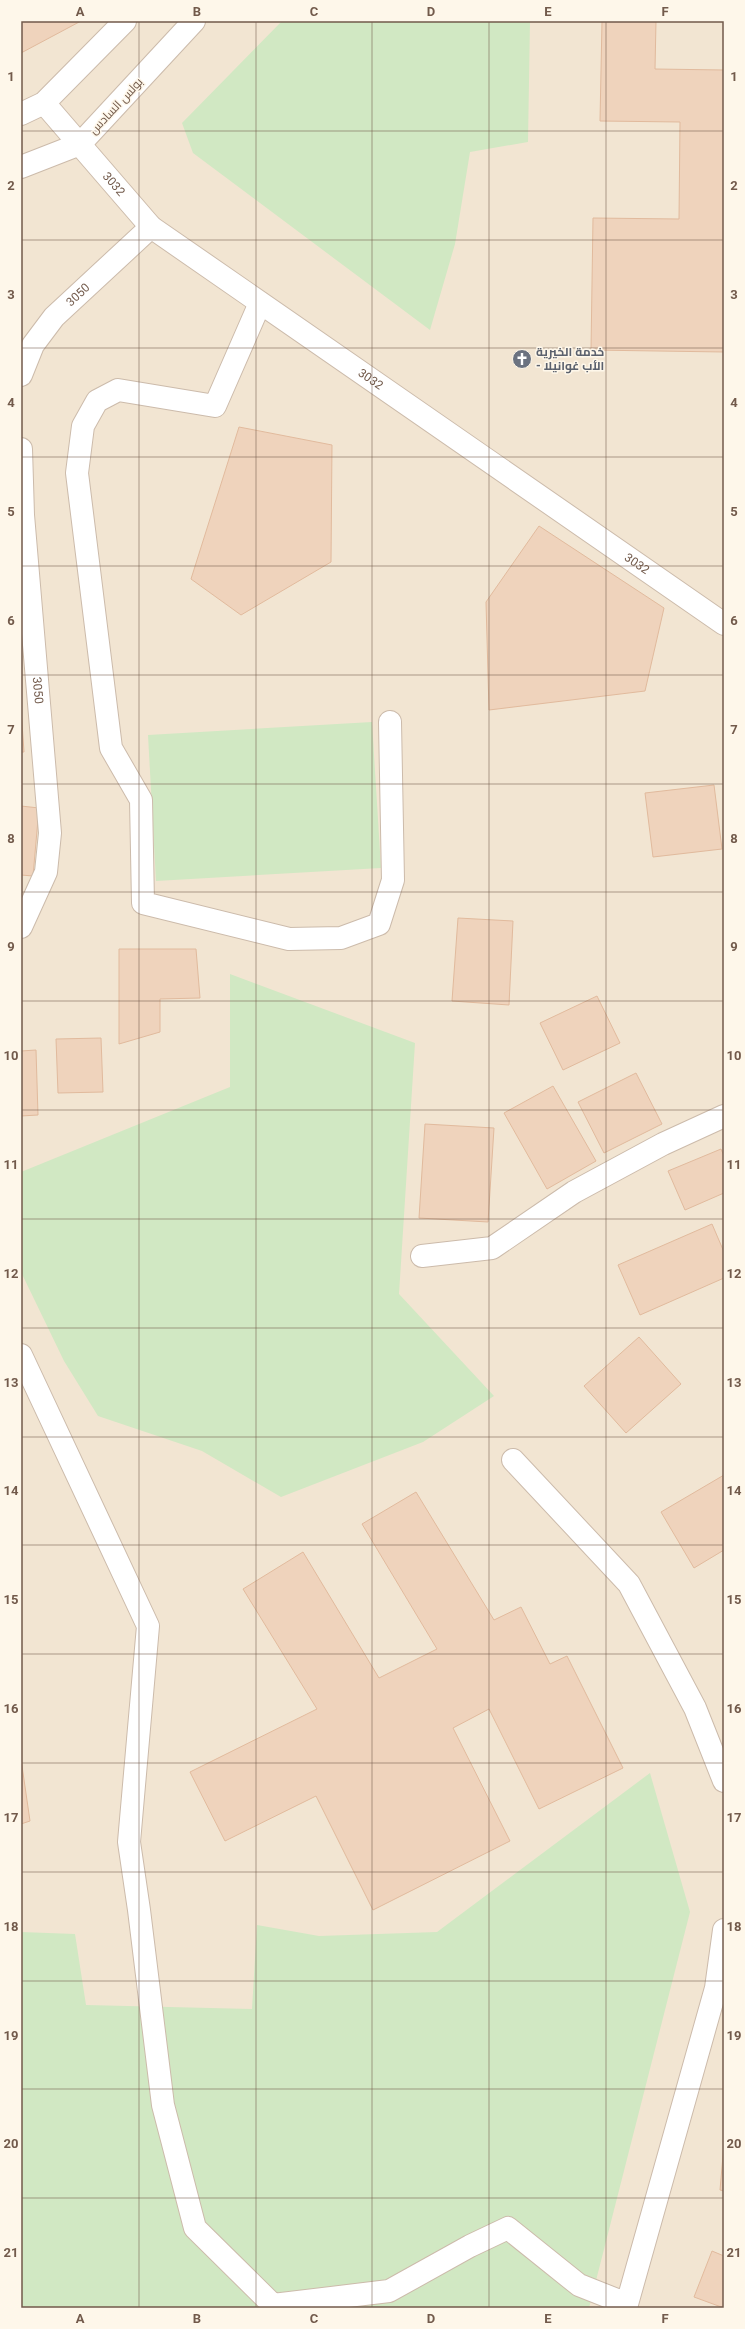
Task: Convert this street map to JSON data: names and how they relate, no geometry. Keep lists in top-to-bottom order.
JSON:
{
  "streets": {
    "street": ["بولس السادس", "3032", "3050"]
  },
  "crossings": [
    ["بولس السادس", "3032"],
    ["3032", "3050"]
  ],
  "places": {
    "church": ["خدمة الخيرية - الأب غوانيلا"]
  },
  "grid": {
    "columns": [
      "A",
      "B",
      "C",
      "D",
      "E",
      "F"
    ],
    "rows": [
      "1",
      "2",
      "3",
      "4",
      "5",
      "6",
      "7",
      "8",
      "9",
      "10",
      "11",
      "12",
      "13",
      "14",
      "15",
      "16",
      "17",
      "18",
      "19",
      "20",
      "21"
    ]
  }
}
